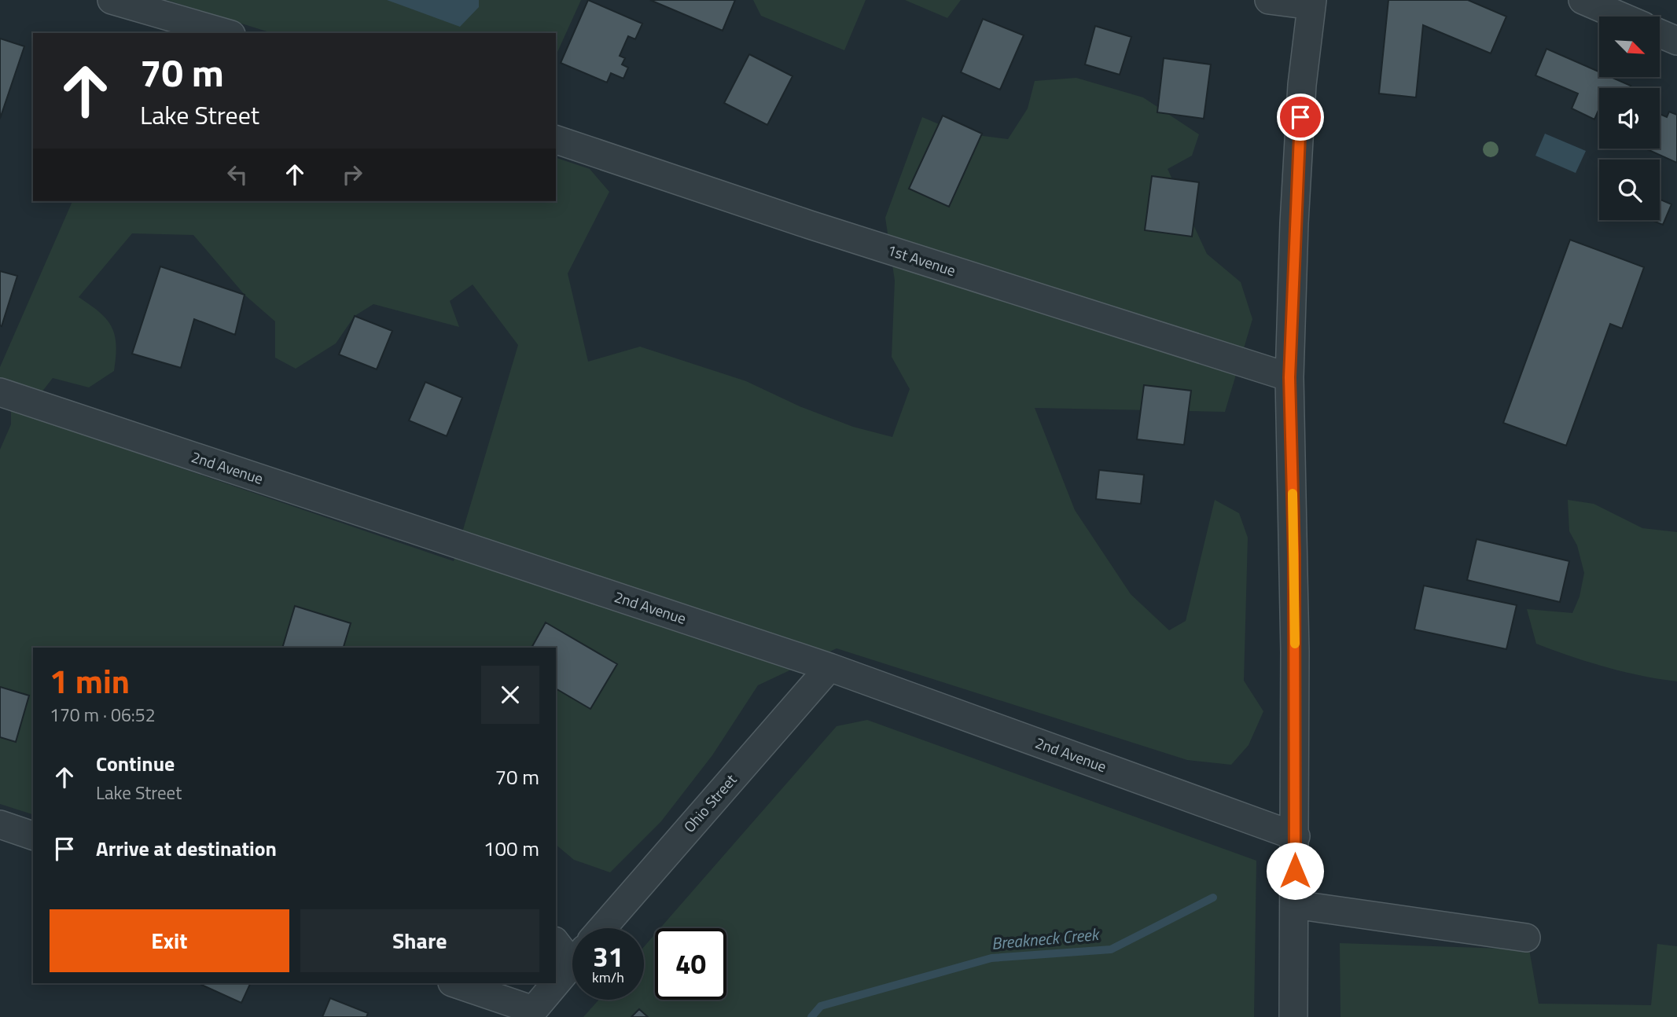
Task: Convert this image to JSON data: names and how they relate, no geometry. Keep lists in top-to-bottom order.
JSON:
{
  "streets": {
    "street": ["1st Avenue", "2nd Avenue", "Ohio Street"]
  },
  "crossings": [
    ["2nd Avenue", "Ohio Street"]
  ],
  "water": ["Breakneck Creek"],
  "north": "bottom right",
  "page": {
    "turn": ["70 m", "Lake Street"],
    "heading": ["1 min", "170 m · 06:52"],
    "list": [
      {
        "name": "Continue",
        "note": "Lake Street",
        "value": "70 m"
      },
      {
        "name": "Arrive at destination",
        "value": "100 m"
      }
    ],
    "buttons": ["Exit", "Share"],
    "speed": "31 km/h",
    "limit": "40"
  }
}
